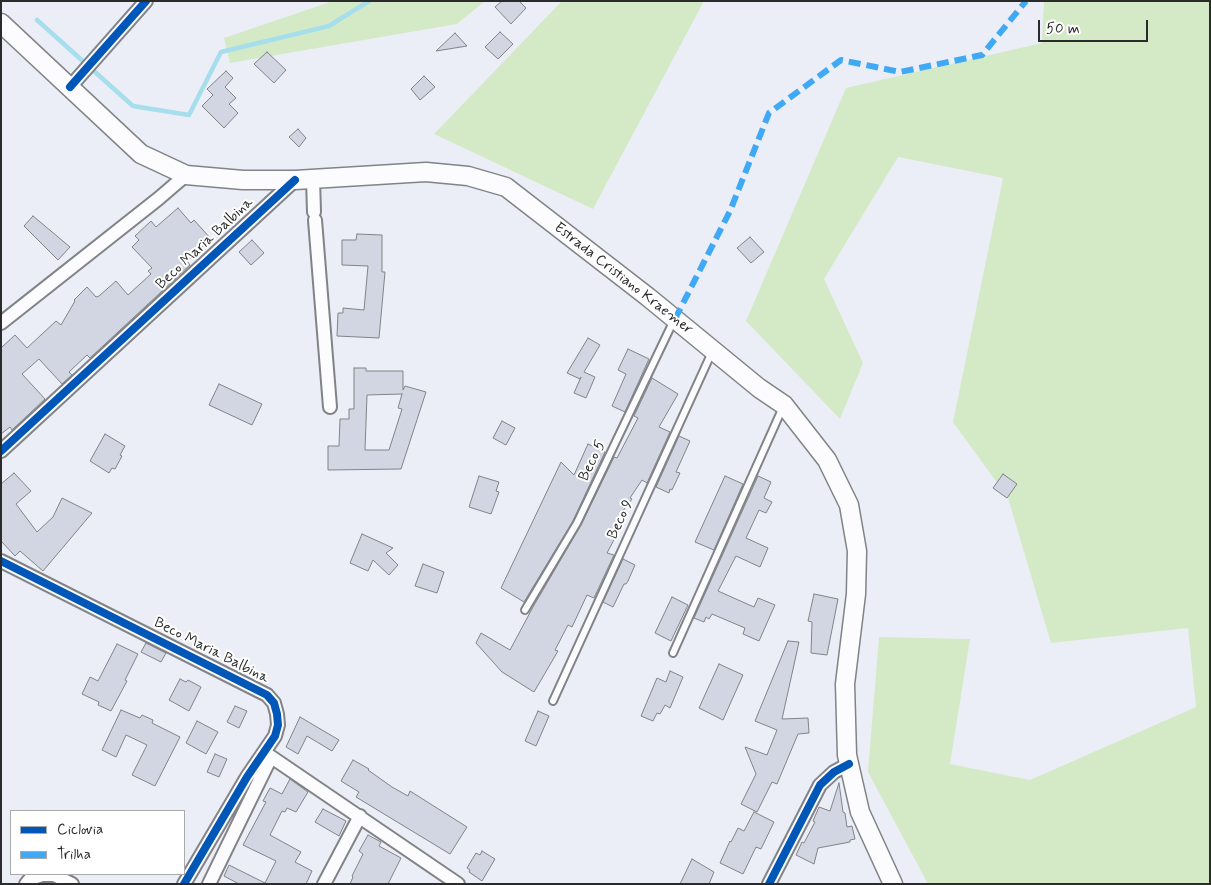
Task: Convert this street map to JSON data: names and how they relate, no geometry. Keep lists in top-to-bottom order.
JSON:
{
  "streets": {
    "main road": ["Estrada Cristiano Kraemer"],
    "street": ["Beco Maria Balbina"],
    "lane": ["Beco 5", "Beco 9"]
  },
  "crossings": [
    ["Beco Maria Balbina", "Estrada Cristiano Kraemer"],
    ["Estrada Cristiano Kraemer", "Beco 5"],
    ["Estrada Cristiano Kraemer", "Beco 9"]
  ],
  "legend": ["Ciclovia", "Trilha"],
  "scale_bar": "50 m"
}
